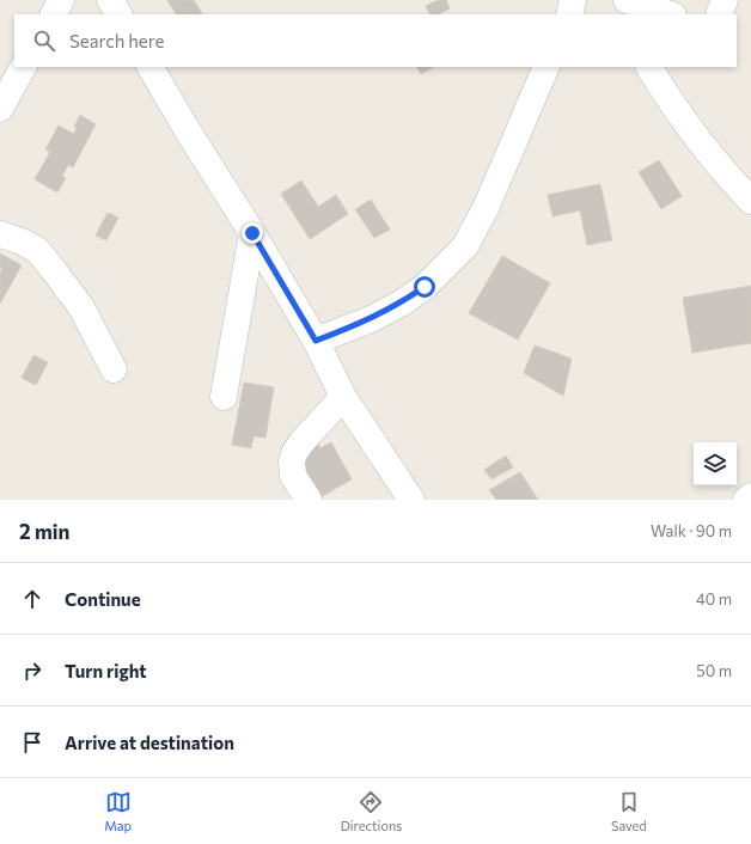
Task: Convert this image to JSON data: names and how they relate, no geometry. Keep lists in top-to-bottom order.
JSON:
{
  "page": {
    "search": "Search here",
    "heading": ["2 min", "Walk · 90 m"],
    "list": [
      ["Continue", "40 m"],
      ["Turn right", "50 m"],
      "Arrive at destination"
    ],
    "nav": ["Map", "Directions", "Saved"]
  }
}
